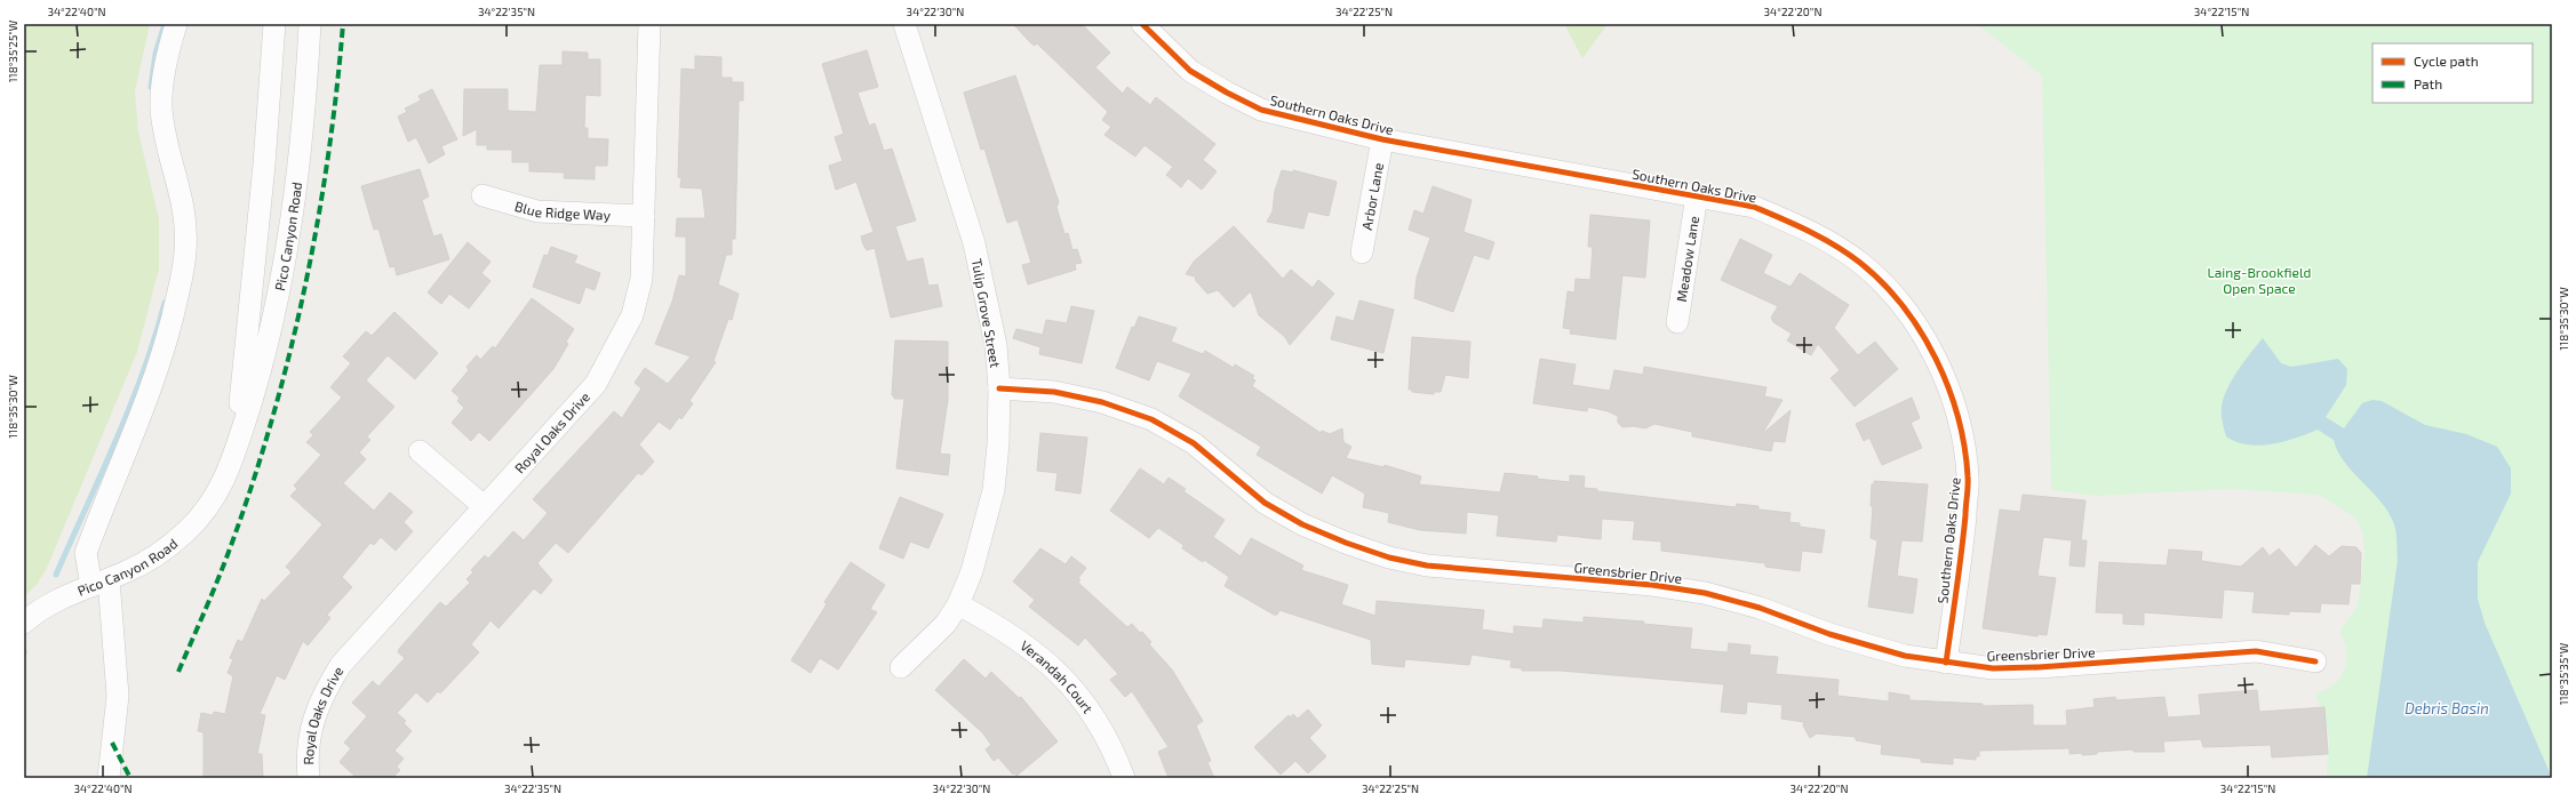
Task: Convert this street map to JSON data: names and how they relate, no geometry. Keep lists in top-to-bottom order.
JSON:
{
  "streets": {
    "street": [
      "Southern Oaks Drive",
      "Arbor Lane",
      "Blue Ridge Way",
      "Pico Canyon Road",
      "Meadow Lane",
      "Tulip Grove Street",
      "Royal Oaks Drive",
      "Greensbrier Drive",
      "Verandah Court"
    ]
  },
  "crossings": [
    ["Southern Oaks Drive", "Arbor Lane"],
    ["Southern Oaks Drive", "Meadow Lane"],
    ["Southern Oaks Drive", "Greensbrier Drive"],
    ["Blue Ridge Way", "Royal Oaks Drive"],
    ["Tulip Grove Street", "Greensbrier Drive"],
    ["Tulip Grove Street", "Verandah Court"]
  ],
  "water": ["Debris Basin"],
  "parks": ["Laing-Brookfield Open Space"],
  "legend": ["Cycle path", "Path"],
  "coordinates": [
    "34°22'40\"N",
    "34°22'35\"N",
    "34°22'30\"N",
    "34°22'25\"N",
    "34°22'20\"N",
    "34°22'15\"N",
    "118°35'25\"W",
    "118°35'30\"W",
    "118°35'35\"W"
  ]
}
